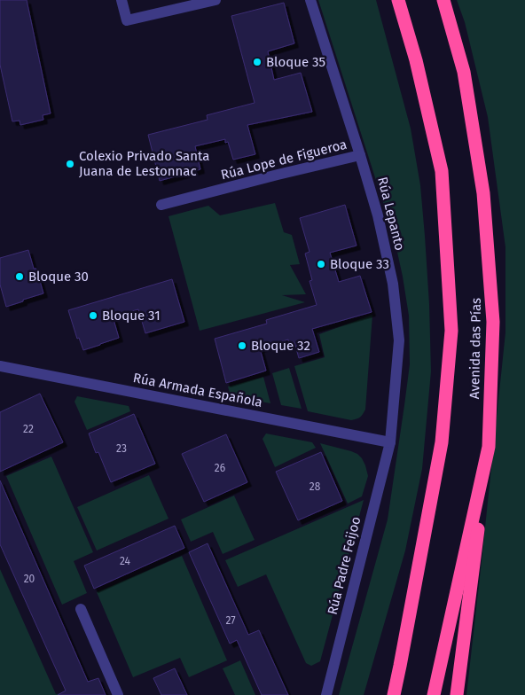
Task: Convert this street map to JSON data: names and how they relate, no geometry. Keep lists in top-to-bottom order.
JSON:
{
  "streets": {
    "highway": ["Avenida das Pías"],
    "street": [
      "Rúa Lope de Figueroa",
      "Rúa Lepanto",
      "Rúa Armada Española",
      "Rúa Padre Feijoo"
    ]
  },
  "crossings": [
    ["Rúa Lope de Figueroa", "Rúa Lepanto"],
    ["Rúa Lepanto", "Rúa Armada Española"],
    ["Rúa Lepanto", "Rúa Padre Feijoo"],
    ["Rúa Armada Española", "Rúa Padre Feijoo"]
  ],
  "places": [
    "Bloque 35",
    "Colexio Privado Santa Juana de Lestonnac",
    "Bloque 33",
    "Bloque 30",
    "Bloque 31",
    "Bloque 32"
  ],
  "house_numbers": [
    "22",
    "23",
    "26",
    "28",
    "24",
    "20",
    "27"
  ]
}
